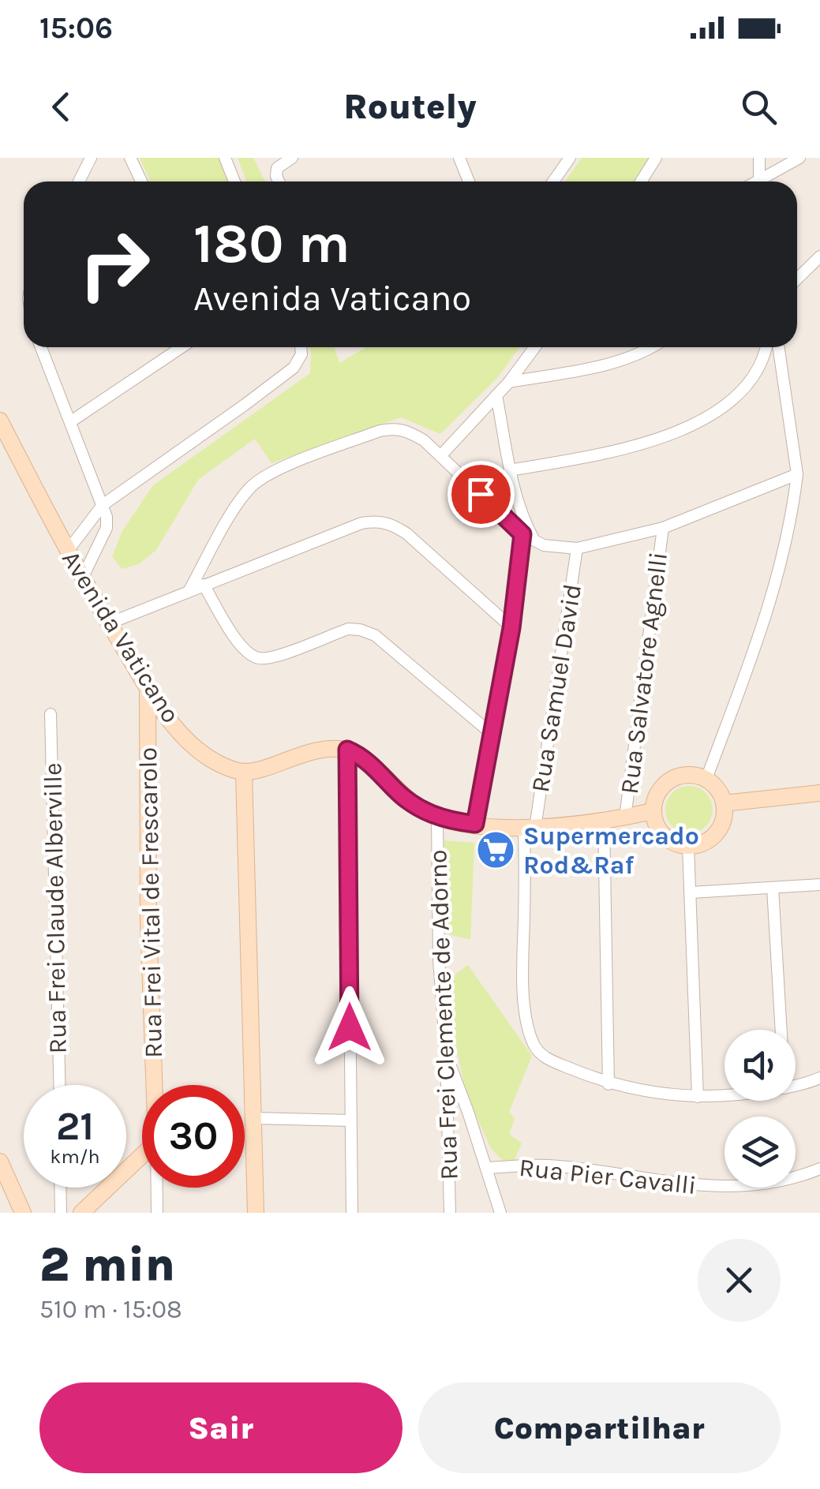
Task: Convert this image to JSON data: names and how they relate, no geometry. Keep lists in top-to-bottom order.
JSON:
{
  "streets": {
    "main road": ["Avenida Vaticano", "Rua Frei Vital de Frescarolo"],
    "street": [
      "Rua Salvatore Agnelli",
      "Rua Samuel David",
      "Rua Frei Claude Alberville",
      "Rua Frei Clemente de Adorno",
      "Rua Pier Cavalli"
    ]
  },
  "crossings": [
    ["Avenida Vaticano", "Rua Frei Vital de Frescarolo"]
  ],
  "places": {
    "supermarket": ["Supermercado Rod&Raf"]
  },
  "page": {
    "status": "15:06",
    "header": "Routely",
    "turn": ["180 m", "Avenida Vaticano"],
    "speed": "21 km/h",
    "limit": "30",
    "heading": ["2 min", "510 m · 15:08"],
    "buttons": ["Sair", "Compartilhar"]
  }
}
